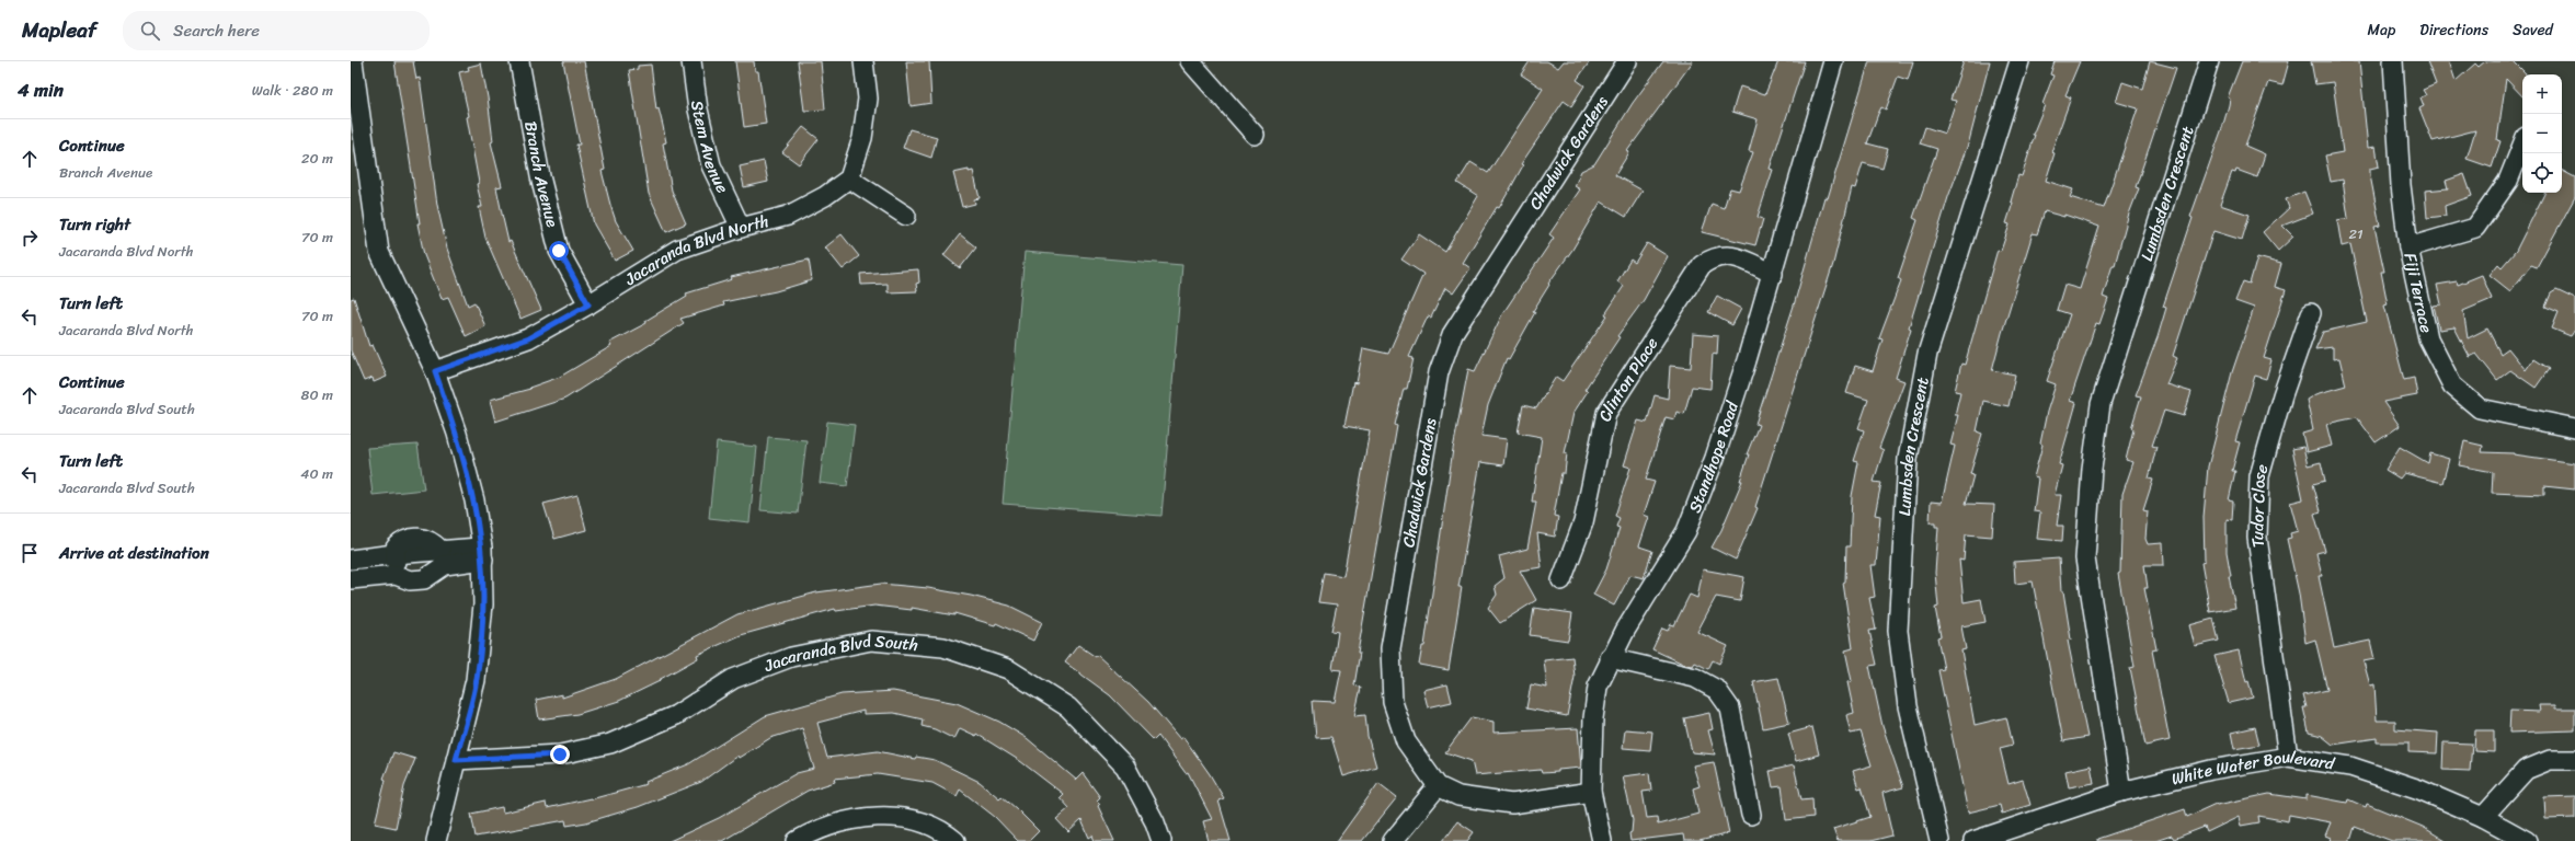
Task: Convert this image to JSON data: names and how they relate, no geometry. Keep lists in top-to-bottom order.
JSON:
{
  "streets": {
    "street": [
      "Stem Avenue",
      "Chadwick Gardens",
      "Branch Avenue",
      "Lumbsden Crescent",
      "Jacaranda Blvd North",
      "Fiji Terrace",
      "Clinton Place",
      "Standhope Road",
      "Tudor Close",
      "Jacaranda Blvd South",
      "White Water Boulevard"
    ]
  },
  "crossings": [
    ["Stem Avenue", "Jacaranda Blvd North"],
    ["Chadwick Gardens", "Standhope Road"],
    ["Branch Avenue", "Jacaranda Blvd North"],
    ["Lumbsden Crescent", "White Water Boulevard"],
    ["Clinton Place", "Standhope Road"],
    ["Tudor Close", "White Water Boulevard"]
  ],
  "house_numbers": ["21"],
  "page": {
    "header": "Mapleaf",
    "search": "Search here",
    "nav": ["Map", "Directions", "Saved"],
    "heading": ["4 min", "Walk · 280 m"],
    "map_buttons": ["+", "−"],
    "list": [
      ["Continue", "Branch Avenue", "20 m"],
      ["Turn right", "Jacaranda Blvd North", "70 m"],
      ["Turn left", "Jacaranda Blvd North", "70 m"],
      ["Continue", "Jacaranda Blvd South", "80 m"],
      ["Turn left", "Jacaranda Blvd South", "40 m"],
      "Arrive at destination"
    ]
  }
}
